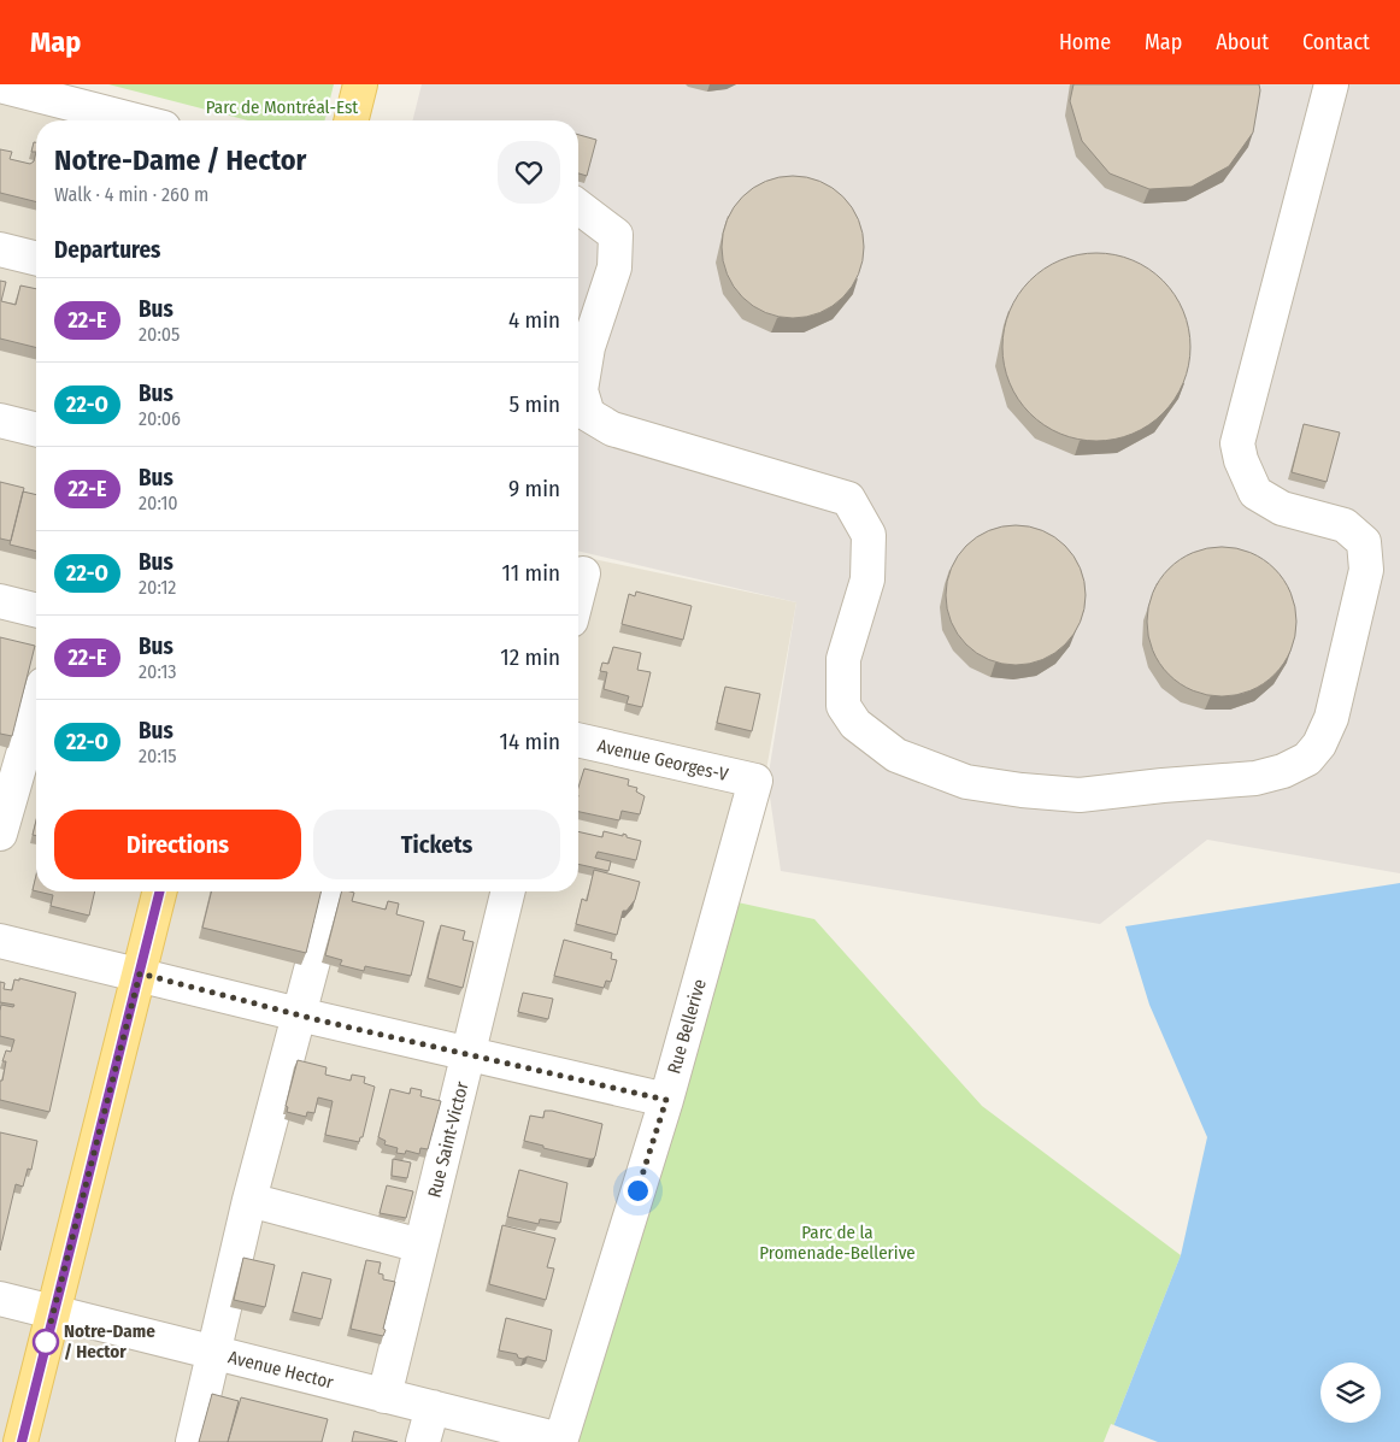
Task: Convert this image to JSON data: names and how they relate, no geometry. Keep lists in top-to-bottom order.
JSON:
{
  "streets": {
    "street": [
      "Avenue Georges-V",
      "Rue Bellerive",
      "Rue Saint-Victor",
      "Avenue Hector"
    ]
  },
  "crossings": [
    ["Avenue Georges-V", "Rue Bellerive"],
    ["Rue Bellerive", "Avenue Hector"],
    ["Rue Saint-Victor", "Avenue Hector"]
  ],
  "parks": ["Parc de Montréal-Est", "Parc de la Promenade-Bellerive"],
  "places": ["Notre-Dame / Hector"],
  "lines": ["bus line 22-E"],
  "page": {
    "header": "Map",
    "nav": [
      "Home",
      "Map",
      "About",
      "Contact"
    ],
    "heading": [
      ["Notre-Dame / Hector", "Walk · 4 min · 260 m"],
      "Departures"
    ],
    "list": [
      {
        "mark": "22-E",
        "name": "Bus",
        "note": "20:05",
        "value": "4 min"
      },
      {
        "mark": "22-O",
        "name": "Bus",
        "note": "20:06",
        "value": "5 min"
      },
      {
        "mark": "22-E",
        "name": "Bus",
        "note": "20:10",
        "value": "9 min"
      },
      {
        "mark": "22-O",
        "name": "Bus",
        "note": "20:12",
        "value": "11 min"
      },
      {
        "mark": "22-E",
        "name": "Bus",
        "note": "20:13",
        "value": "12 min"
      },
      {
        "mark": "22-O",
        "name": "Bus",
        "note": "20:15",
        "value": "14 min"
      }
    ],
    "buttons": ["Directions", "Tickets"]
  }
}
